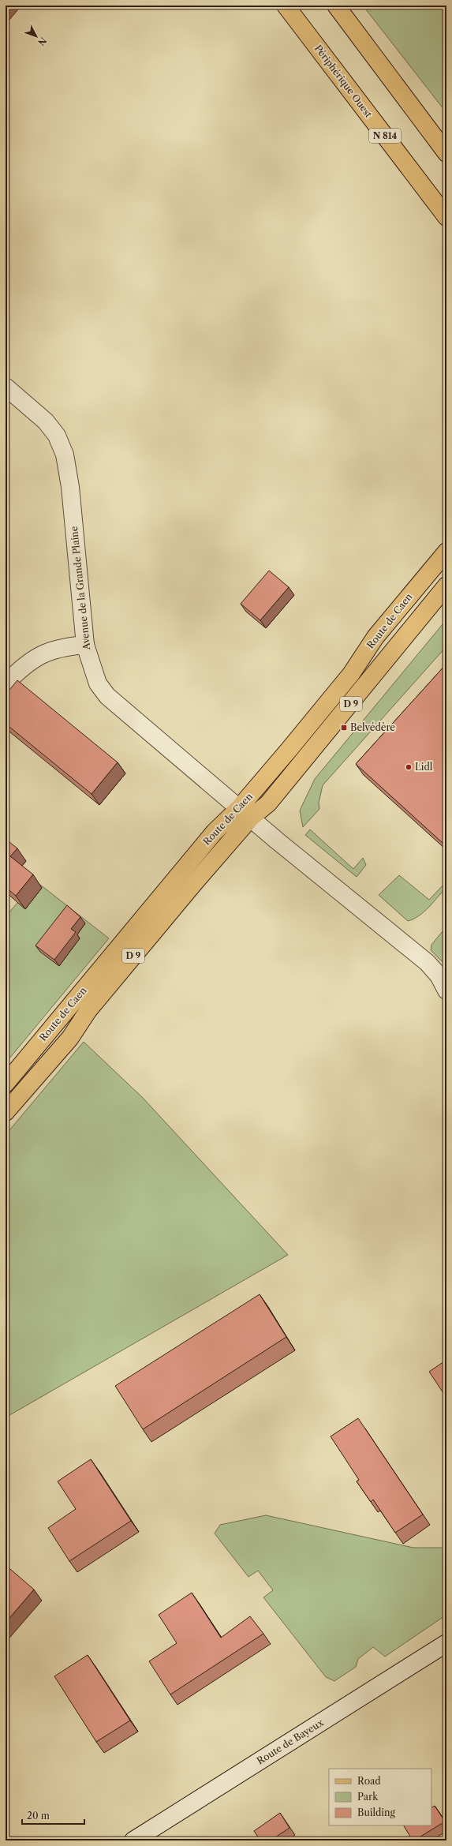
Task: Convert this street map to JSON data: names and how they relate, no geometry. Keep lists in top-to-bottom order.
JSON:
{
  "streets": {
    "main road": [
      "Périphérique Ouest",
      "N 814",
      "Route de Caen",
      "D 9"
    ],
    "street": ["Avenue de la Grande Plaine", "Route de Bayeux"]
  },
  "crossings": [
    ["Avenue de la Grande Plaine", "Route de Caen"]
  ],
  "places": {
    "transit": ["Belvédère"],
    "other": ["Lidl"]
  },
  "legend": ["Road", "Park", "Building"],
  "scale_bar": "20 m",
  "north": "bottom right"
}
